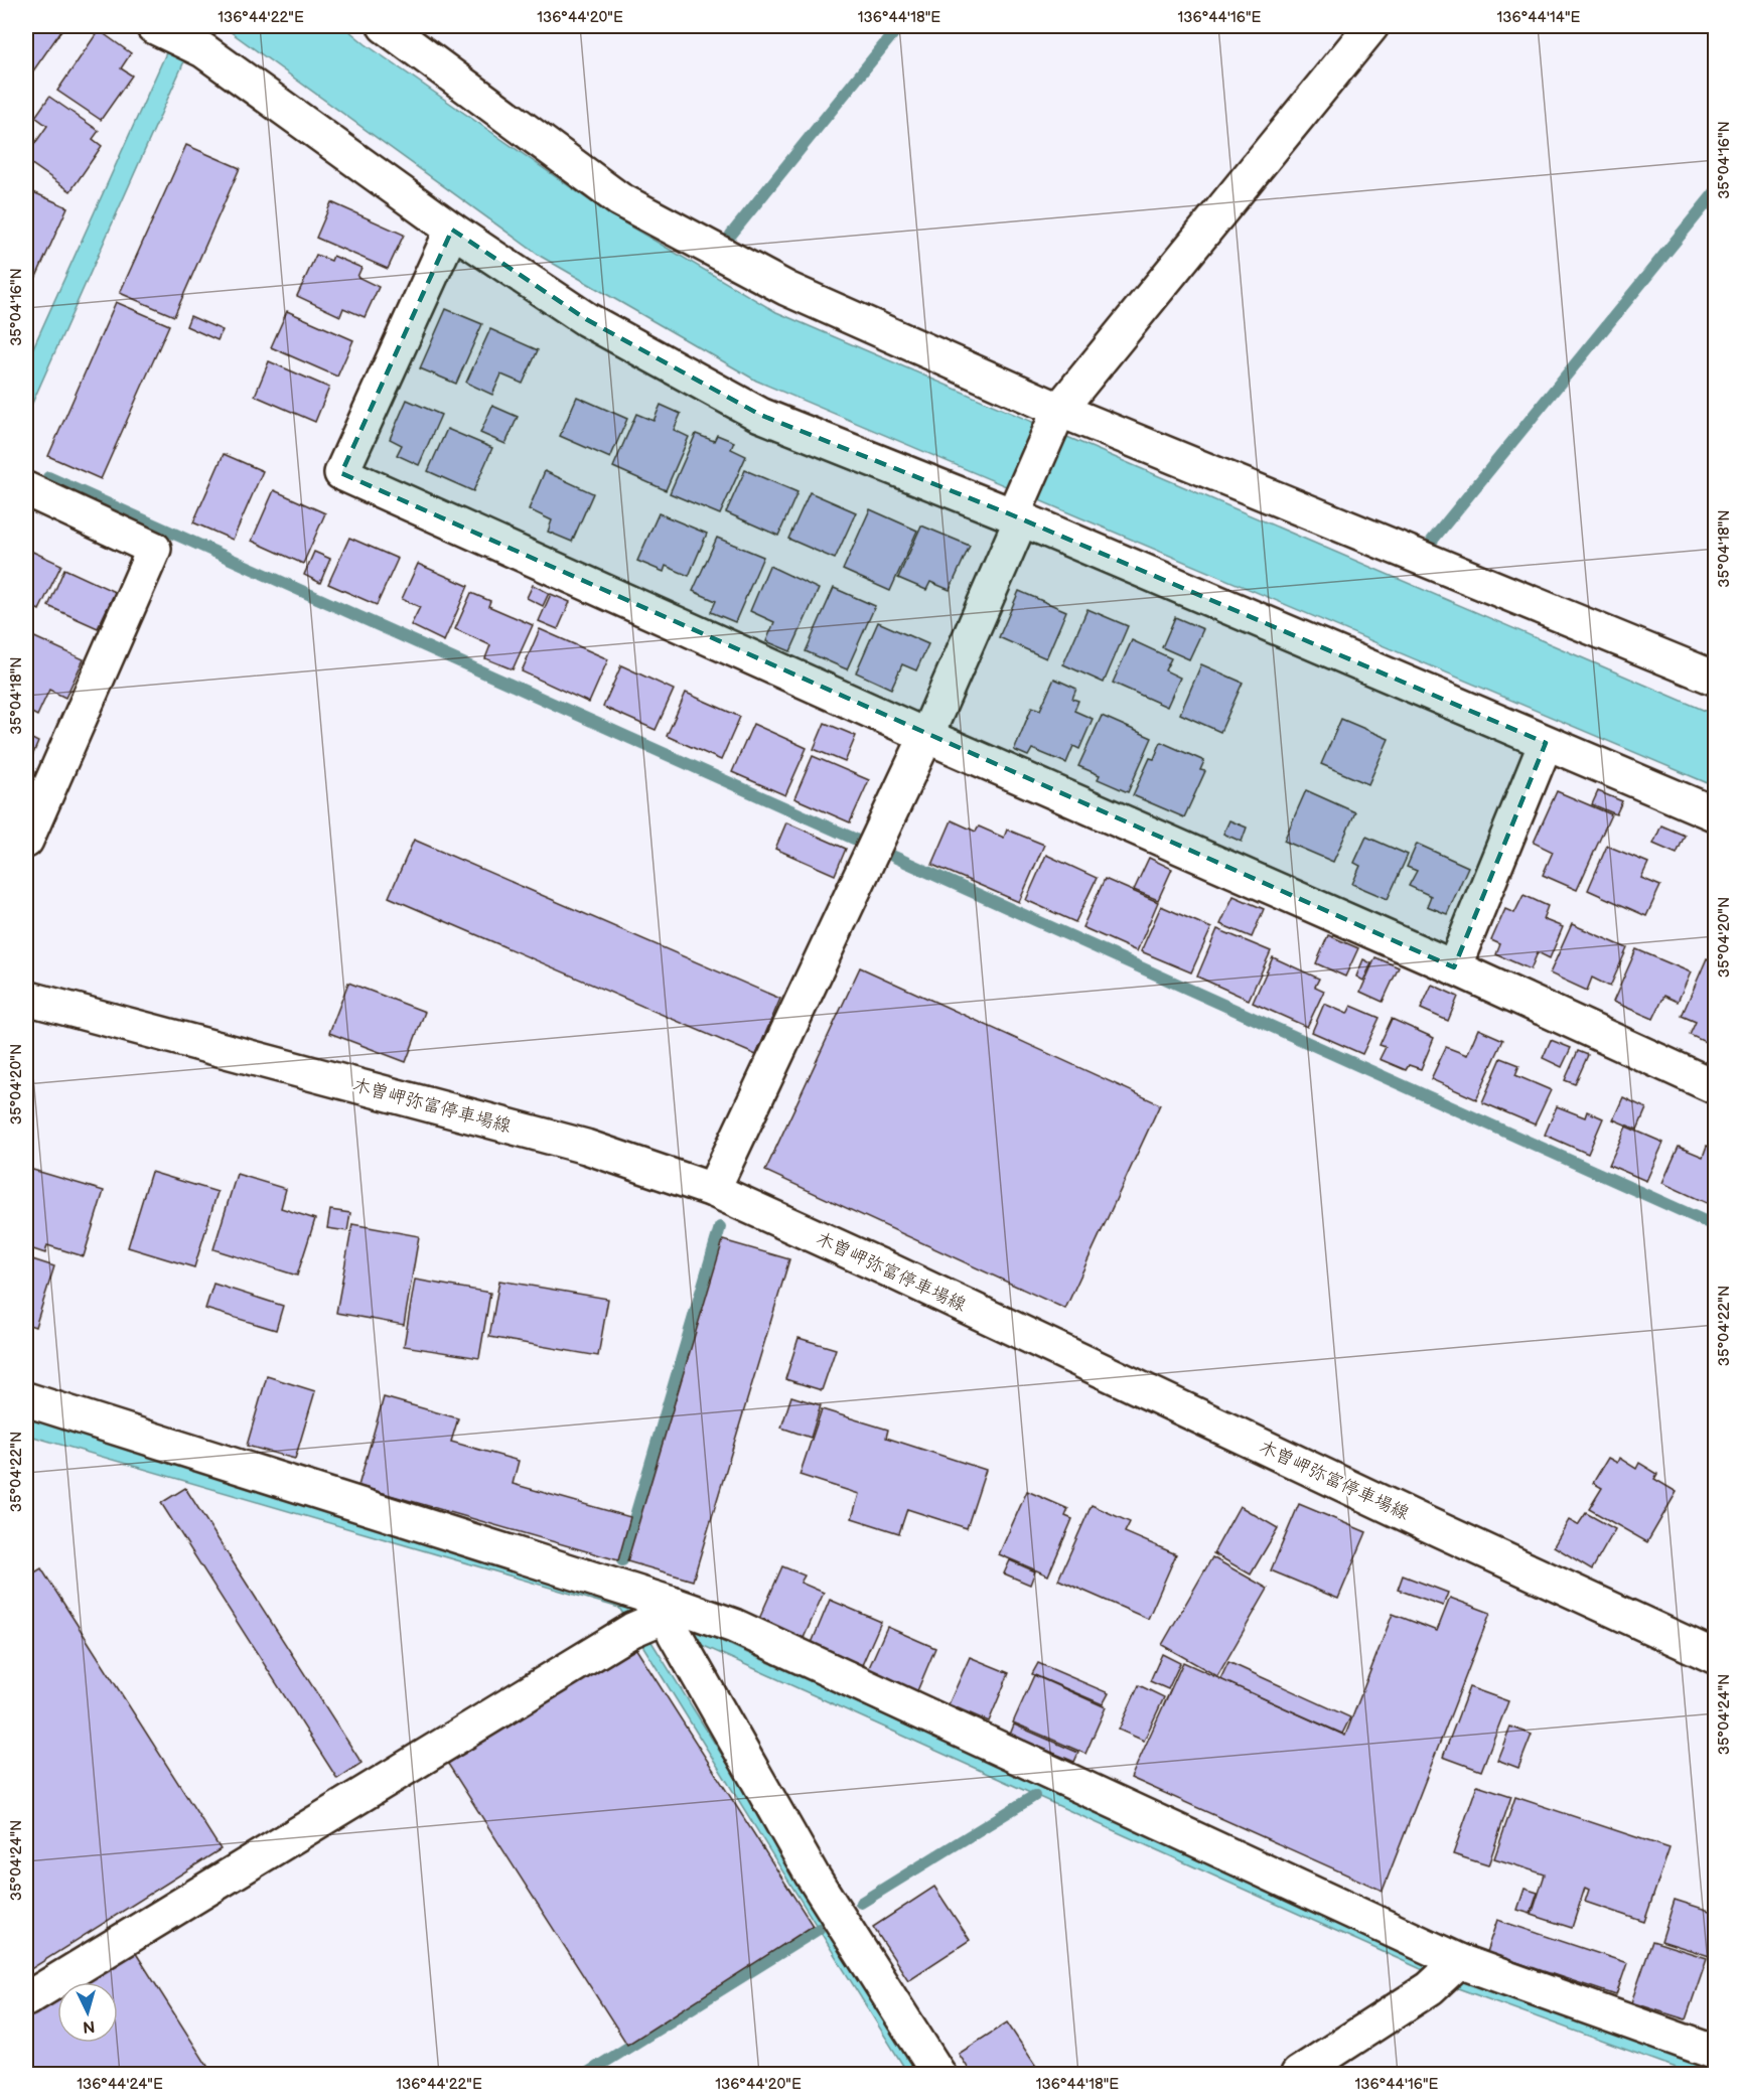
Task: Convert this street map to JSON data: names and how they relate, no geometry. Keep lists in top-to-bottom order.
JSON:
{
  "streets": {
    "street": ["木曽岬弥富停車場線"]
  },
  "north": "bottom",
  "coordinates": [
    "136°44'22\"E",
    "136°44'20\"E",
    "136°44'18\"E",
    "136°44'16\"E",
    "136°44'14\"E",
    "35°04'16\"N",
    "35°04'18\"N",
    "35°04'20\"N",
    "35°04'22\"N",
    "35°04'24\"N",
    "136°44'24\"E"
  ]
}
